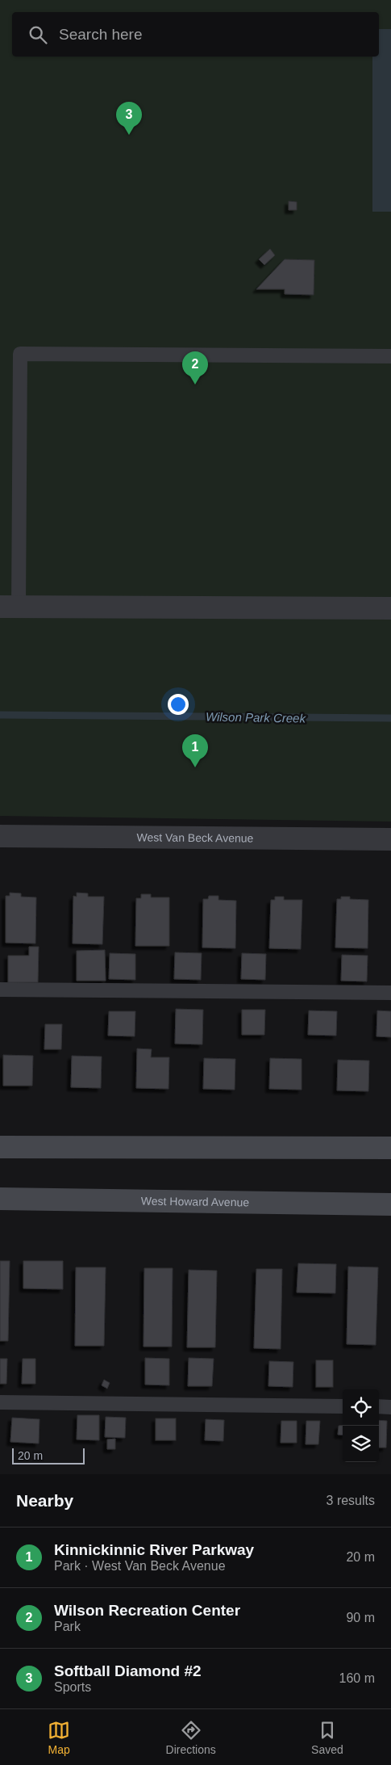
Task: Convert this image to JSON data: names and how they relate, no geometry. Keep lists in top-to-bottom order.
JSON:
{
  "streets": {
    "main road": ["West Howard Avenue"],
    "street": ["West Van Beck Avenue"]
  },
  "water": ["Wilson Park Creek"],
  "scale_bar": "20 m",
  "page": {
    "search": "Search here",
    "pins": ["3", "2", "1"],
    "scale": "20 m",
    "heading": ["Nearby", "3 results"],
    "list": [
      {
        "mark": "1",
        "name": "Kinnickinnic River Parkway",
        "note": "Park · West Van Beck Avenue",
        "value": "20 m"
      },
      {
        "mark": "2",
        "name": "Wilson Recreation Center",
        "note": "Park",
        "value": "90 m"
      },
      {
        "mark": "3",
        "name": "Softball Diamond #2",
        "note": "Sports",
        "value": "160 m"
      }
    ],
    "nav": ["Map", "Directions", "Saved"]
  }
}
